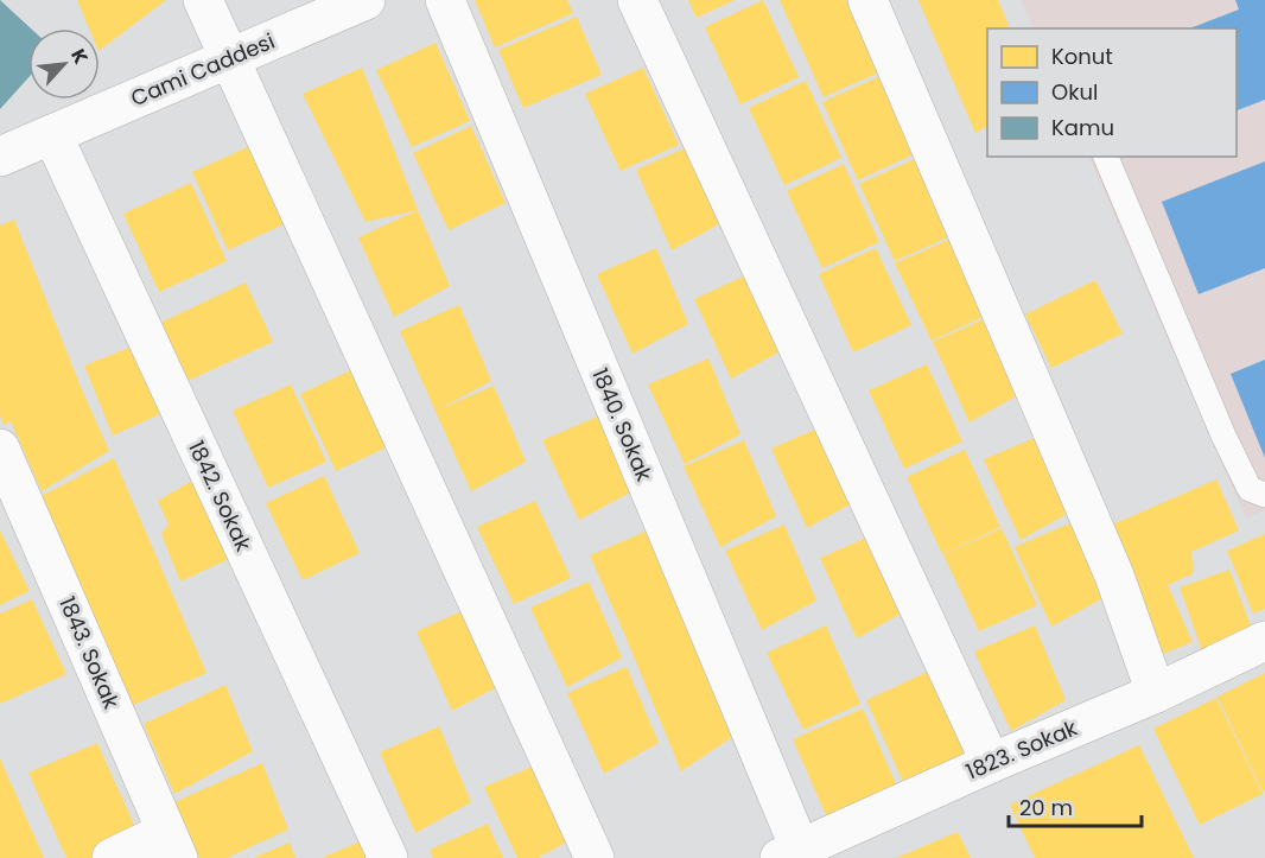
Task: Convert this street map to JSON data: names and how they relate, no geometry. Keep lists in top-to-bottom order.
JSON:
{
  "streets": {
    "street": [
      "Cami Caddesi",
      "1840. Sokak",
      "1842. Sokak",
      "1843. Sokak",
      "1823. Sokak"
    ]
  },
  "crossings": [
    ["Cami Caddesi", "1842. Sokak"],
    ["1840. Sokak", "1823. Sokak"]
  ],
  "legend": ["Konut", "Okul", "Kamu"],
  "scale_bar": "20 m",
  "north": "top right"
}
